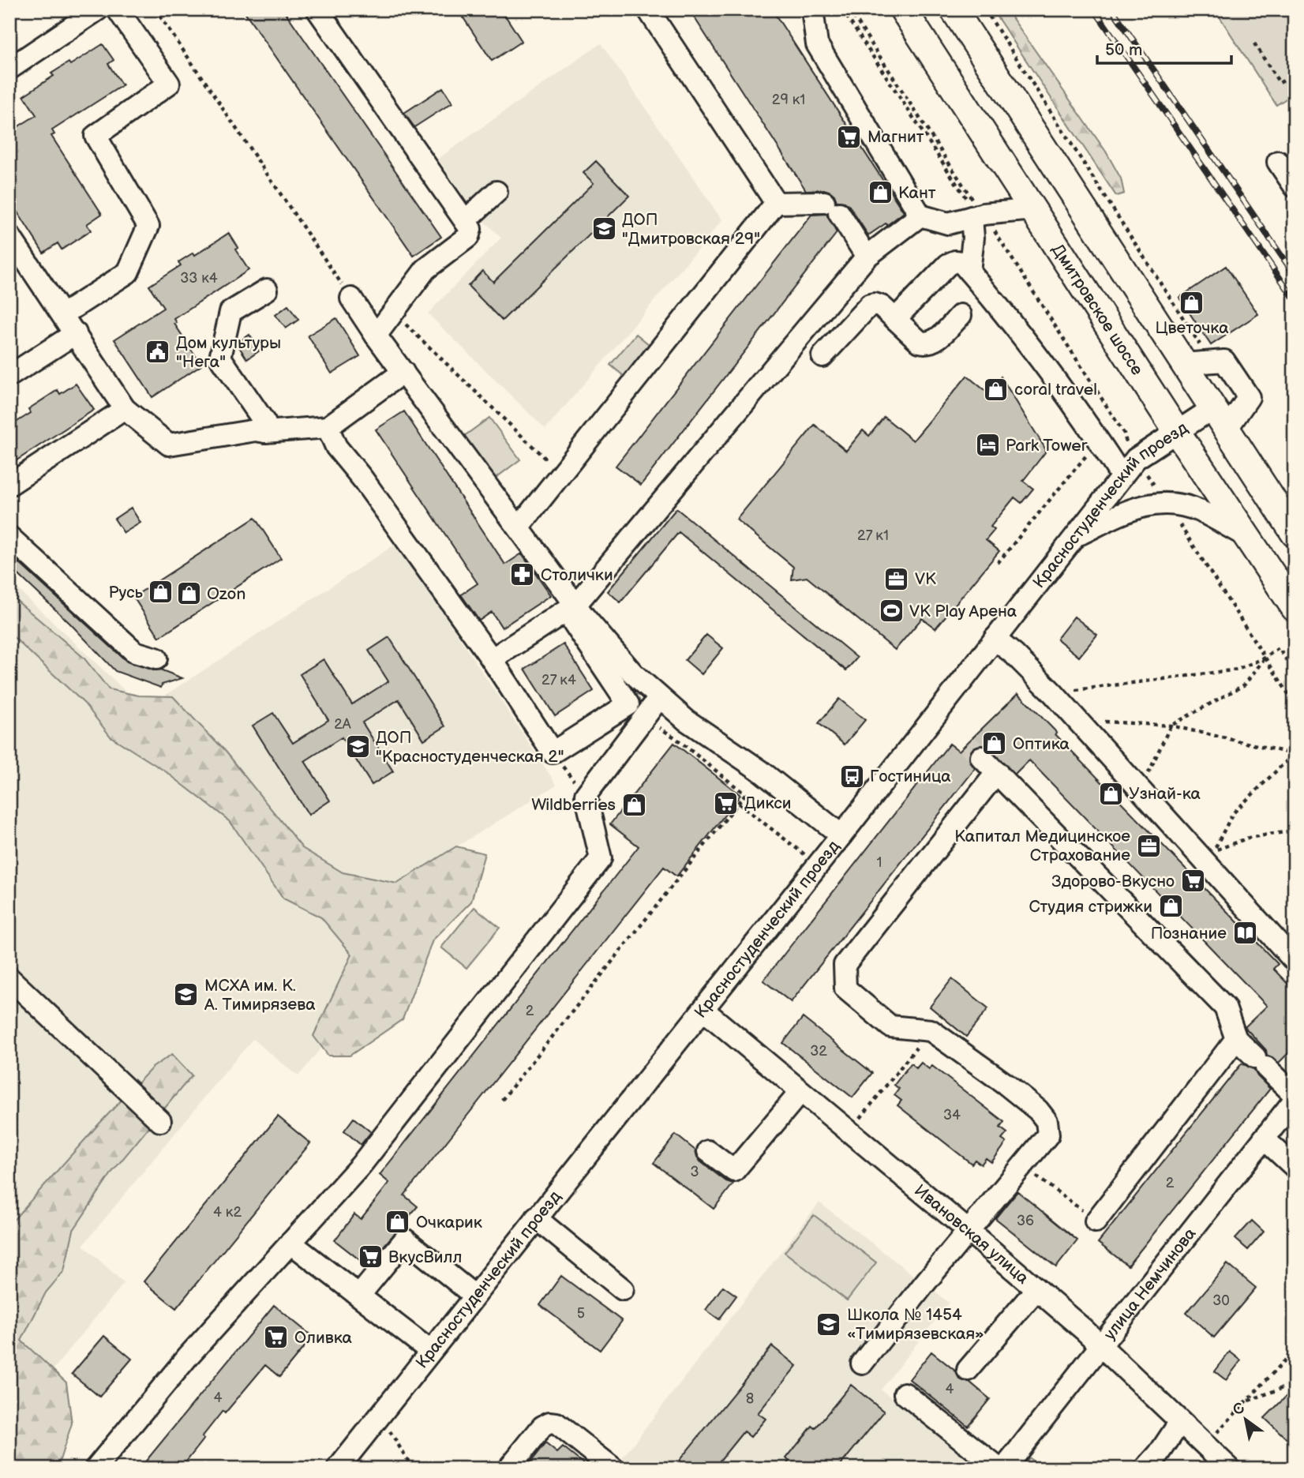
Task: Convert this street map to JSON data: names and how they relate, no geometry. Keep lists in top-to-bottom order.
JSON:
{
  "streets": {
    "main road": ["Дмитровское шоссе"],
    "street": ["Красностуденческий проезд", "Ивановская улица", "улица Немчинова"]
  },
  "crossings": [
    ["Дмитровское шоссе", "Красностуденческий проезд"],
    ["Красностуденческий проезд", "Ивановская улица"],
    ["Ивановская улица", "улица Немчинова"]
  ],
  "places": {
    "supermarket": [
      "Магнит",
      "Дикси",
      "Здорово-Вкусно",
      "ВкусВилл",
      "Оливка"
    ],
    "shop": [
      "Кант",
      "Цветочка",
      "coral travel",
      "Русь",
      "Ozon",
      "Оптика",
      "Узнай-ка",
      "Wildberries",
      "Студия стрижки",
      "Очкарик"
    ],
    "school or university": [
      "ДОП \"Дмитровская 29\"",
      "ДОП \"Красностуденческая 2\"",
      "МСХА им. К. А. Тимирязева",
      "Школа № 1454 «Тимирязевская»"
    ],
    "public building": ["Дом культуры \"Нега\""],
    "hotel": ["Park Tower"],
    "pharmacy": ["Столички"],
    "office": ["VK", "Капитал Медицинское Страхование"],
    "sports": ["VK Play Арена"],
    "bus stop": ["Гостиница"],
    "library": ["Познание"]
  },
  "house_numbers": [
    "29 к1",
    "33 к4",
    "27 к1",
    "27 к4",
    "2А",
    "1",
    "2",
    "32",
    "34",
    "3",
    "2",
    "4 к2",
    "36",
    "30",
    "5",
    "4",
    "4",
    "8"
  ],
  "scale_bar": "50 m",
  "north": "top left"
}
